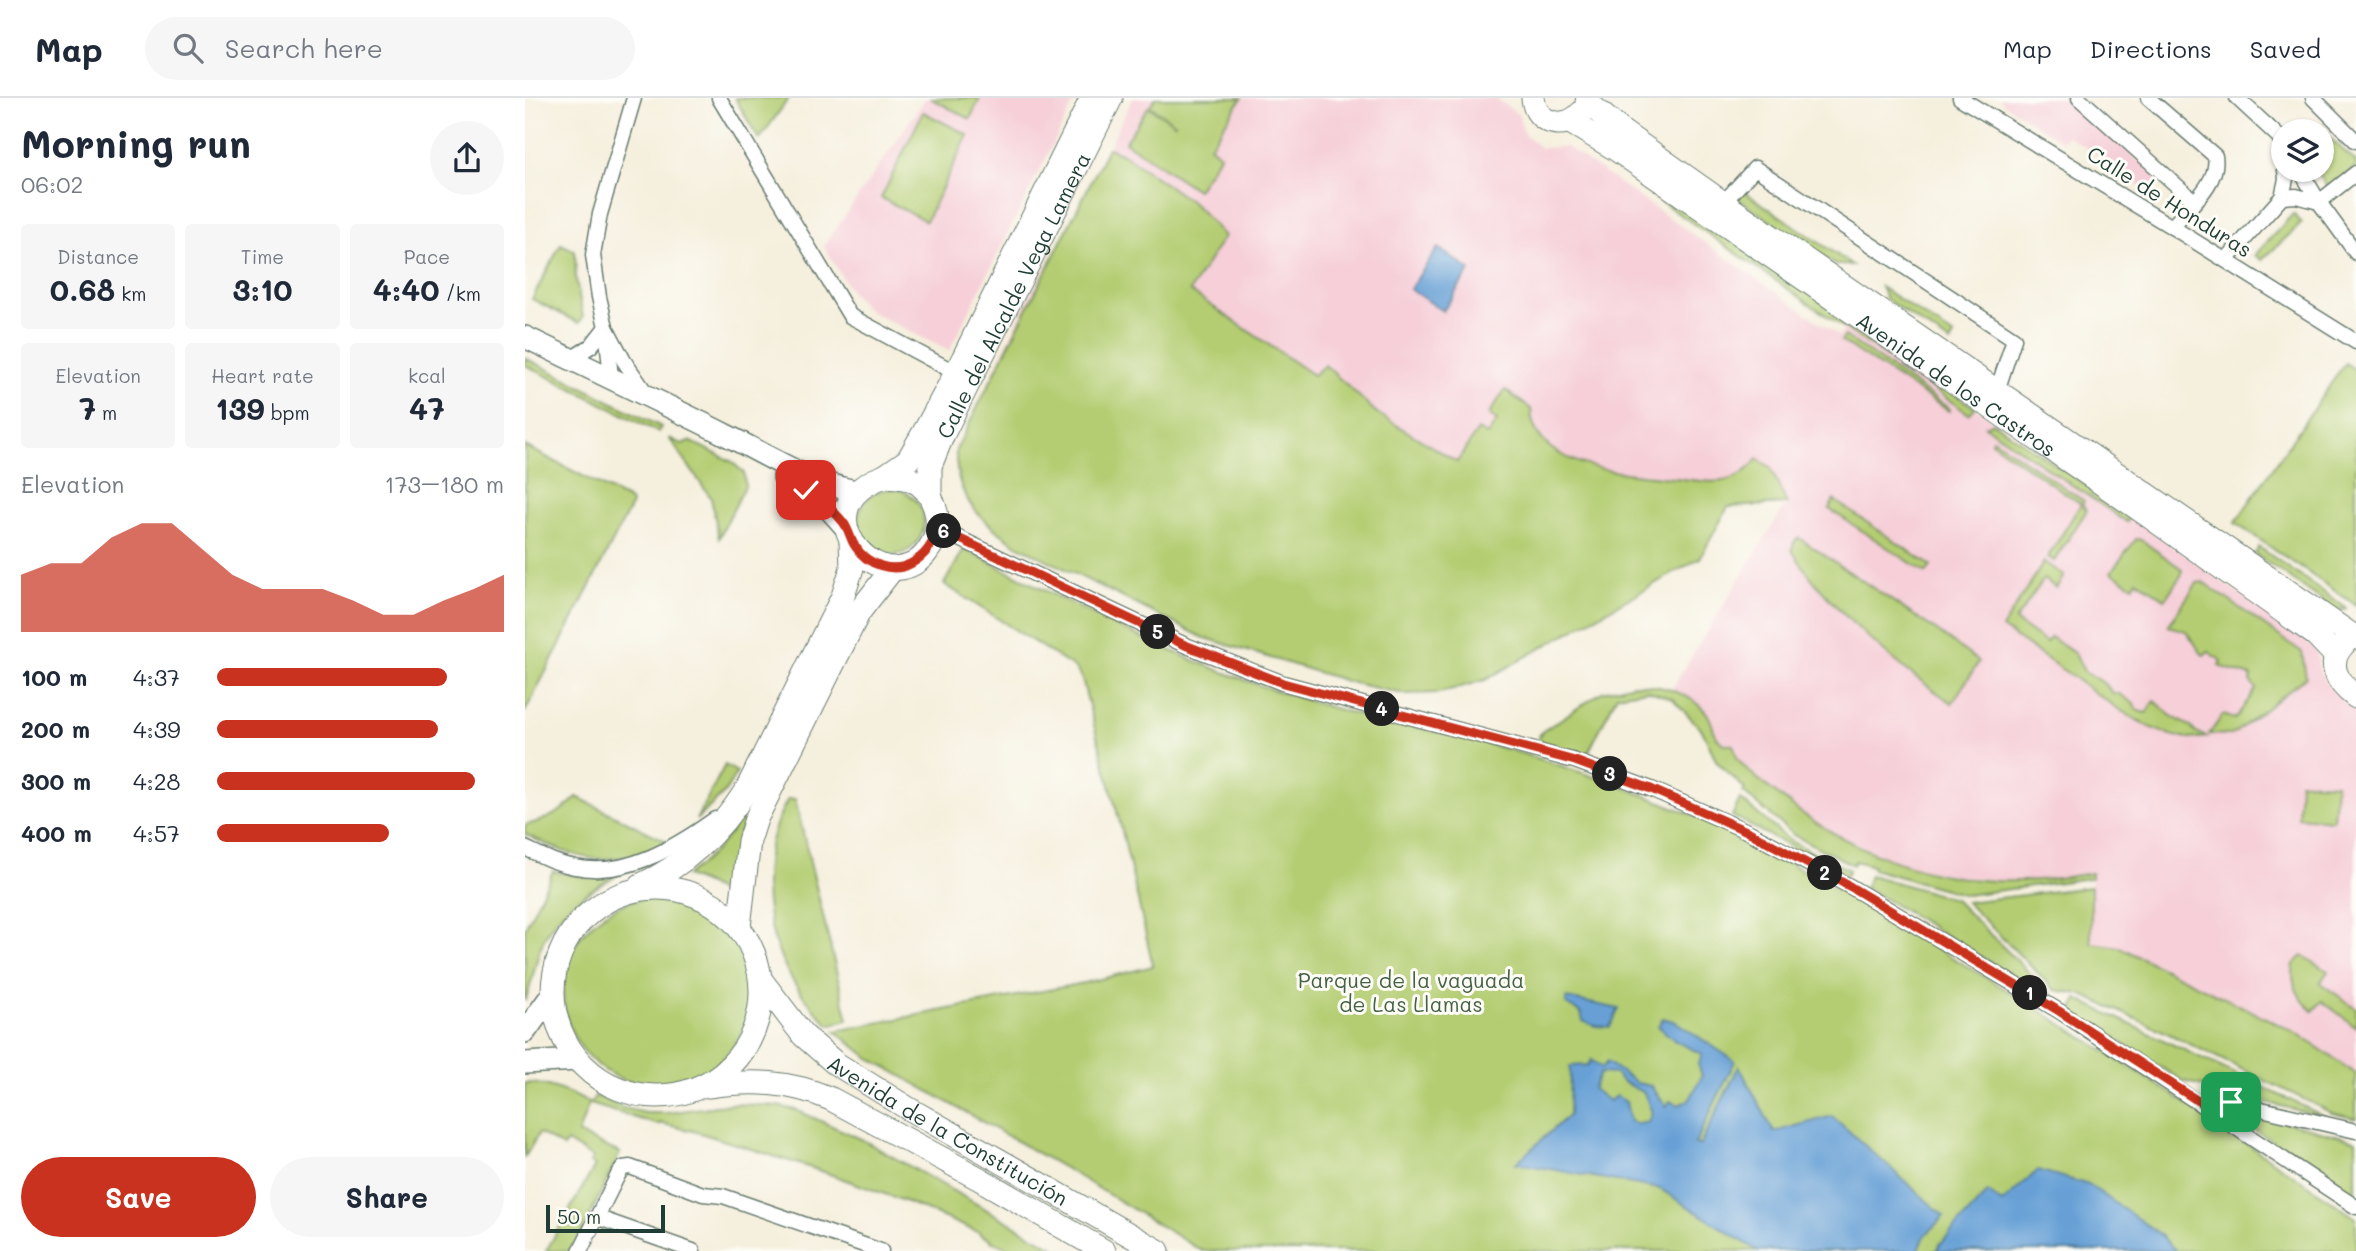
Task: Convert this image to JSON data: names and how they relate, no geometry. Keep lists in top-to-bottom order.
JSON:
{
  "streets": {
    "main road": ["Calle del Alcalde Vega Lamera", "Avenida de los Castros", "Avenida de la Constitución"],
    "street": ["Calle de Honduras"]
  },
  "parks": ["Parque de la vaguada de Las Llamas"],
  "scale_bar": "50 m",
  "page": {
    "header": "Map",
    "search": "Search here",
    "nav": ["Map", "Directions", "Saved"],
    "heading": ["Morning run", "06:02"],
    "stats": [
      ["Distance", "0.68 km"],
      ["Time", "3:10"],
      ["Pace", "4:40 /km"],
      ["Elevation", "7 m"],
      ["Heart rate", "139 bpm"],
      ["kcal", "47"]
    ],
    "chart": ["Elevation", "173–180 m"],
    "pins": [
      "6",
      "5",
      "4",
      "3",
      "2",
      "1"
    ],
    "list": [
      {
        "name": "100 m",
        "note": "4:37"
      },
      {
        "name": "200 m",
        "note": "4:39"
      },
      {
        "name": "300 m",
        "note": "4:28"
      },
      {
        "name": "400 m",
        "note": "4:57"
      }
    ],
    "buttons": ["Save", "Share"],
    "scale": "50 m"
  }
}
